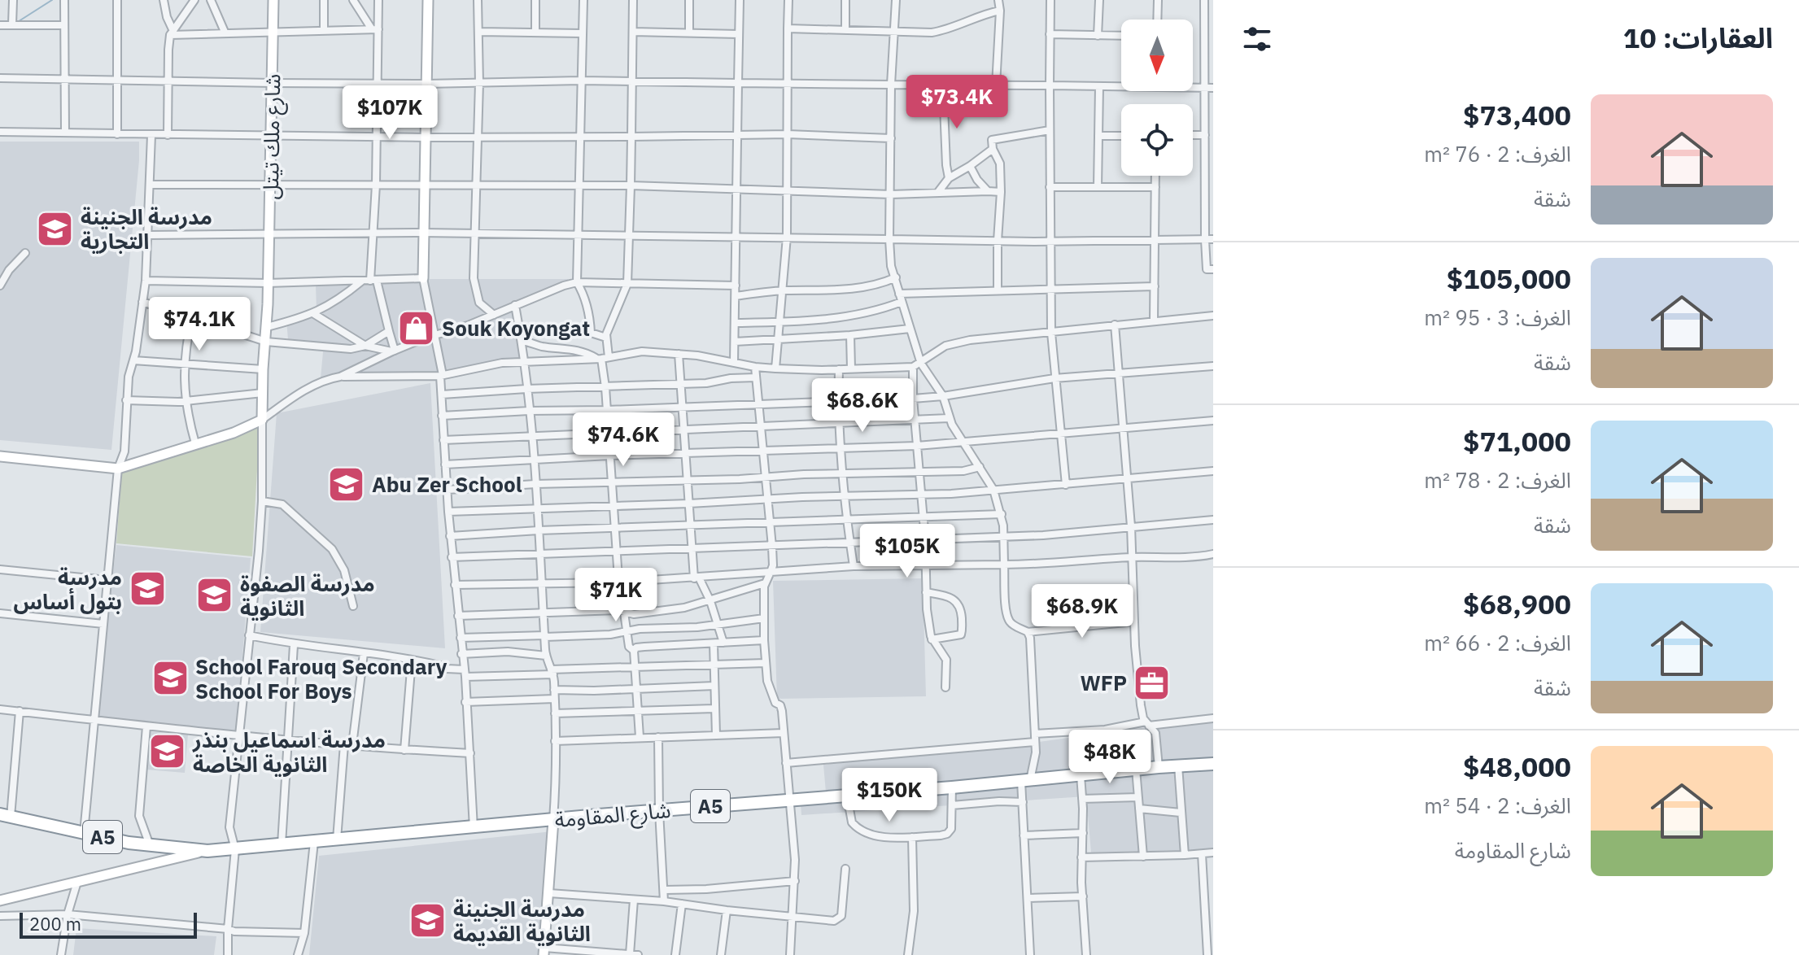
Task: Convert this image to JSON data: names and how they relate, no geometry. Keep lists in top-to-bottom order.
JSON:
{
  "streets": {
    "highway": ["A5", "شارع المقاومة"],
    "main road": ["شارع ملك تيتل"]
  },
  "crossings": [
    ["A5", "شارع المقاومة"]
  ],
  "places": {
    "school or university": [
      "مدرسة الجنينة التجارية",
      "Abu Zer School",
      "مدرسة بتول أساس",
      "مدرسة الصفوة الثانوية",
      "School Farouq Secondary School For Boys",
      "مدرسة اسماعيل بنذر الثانوية الخاصة",
      "مدرسة الجنينة الثانوية القديمة"
    ],
    "shop": ["Souk Koyongat"],
    "office": ["WFP"]
  },
  "scale_bar": "200 m",
  "north": "bottom",
  "page": {
    "heading": "العقارات: 10",
    "price": [
      "$73.4K",
      "$107K",
      "$74.1K",
      "$68.6K",
      "$74.6K",
      "$105K",
      "$71K",
      "$68.9K",
      "$48K",
      "$150K"
    ],
    "list": [
      {
        "name": "$73,400",
        "note": "الغرف: 2 · 76 m² · شقة"
      },
      {
        "name": "$105,000",
        "note": "الغرف: 3 · 95 m² · شقة"
      },
      {
        "name": "$71,000",
        "note": "الغرف: 2 · 78 m² · شقة"
      },
      {
        "name": "$68,900",
        "note": "الغرف: 2 · 66 m² · شقة"
      },
      {
        "name": "$48,000",
        "note": "الغرف: 2 · 54 m² · شارع المقاومة"
      }
    ],
    "scale": "200 m"
  }
}
